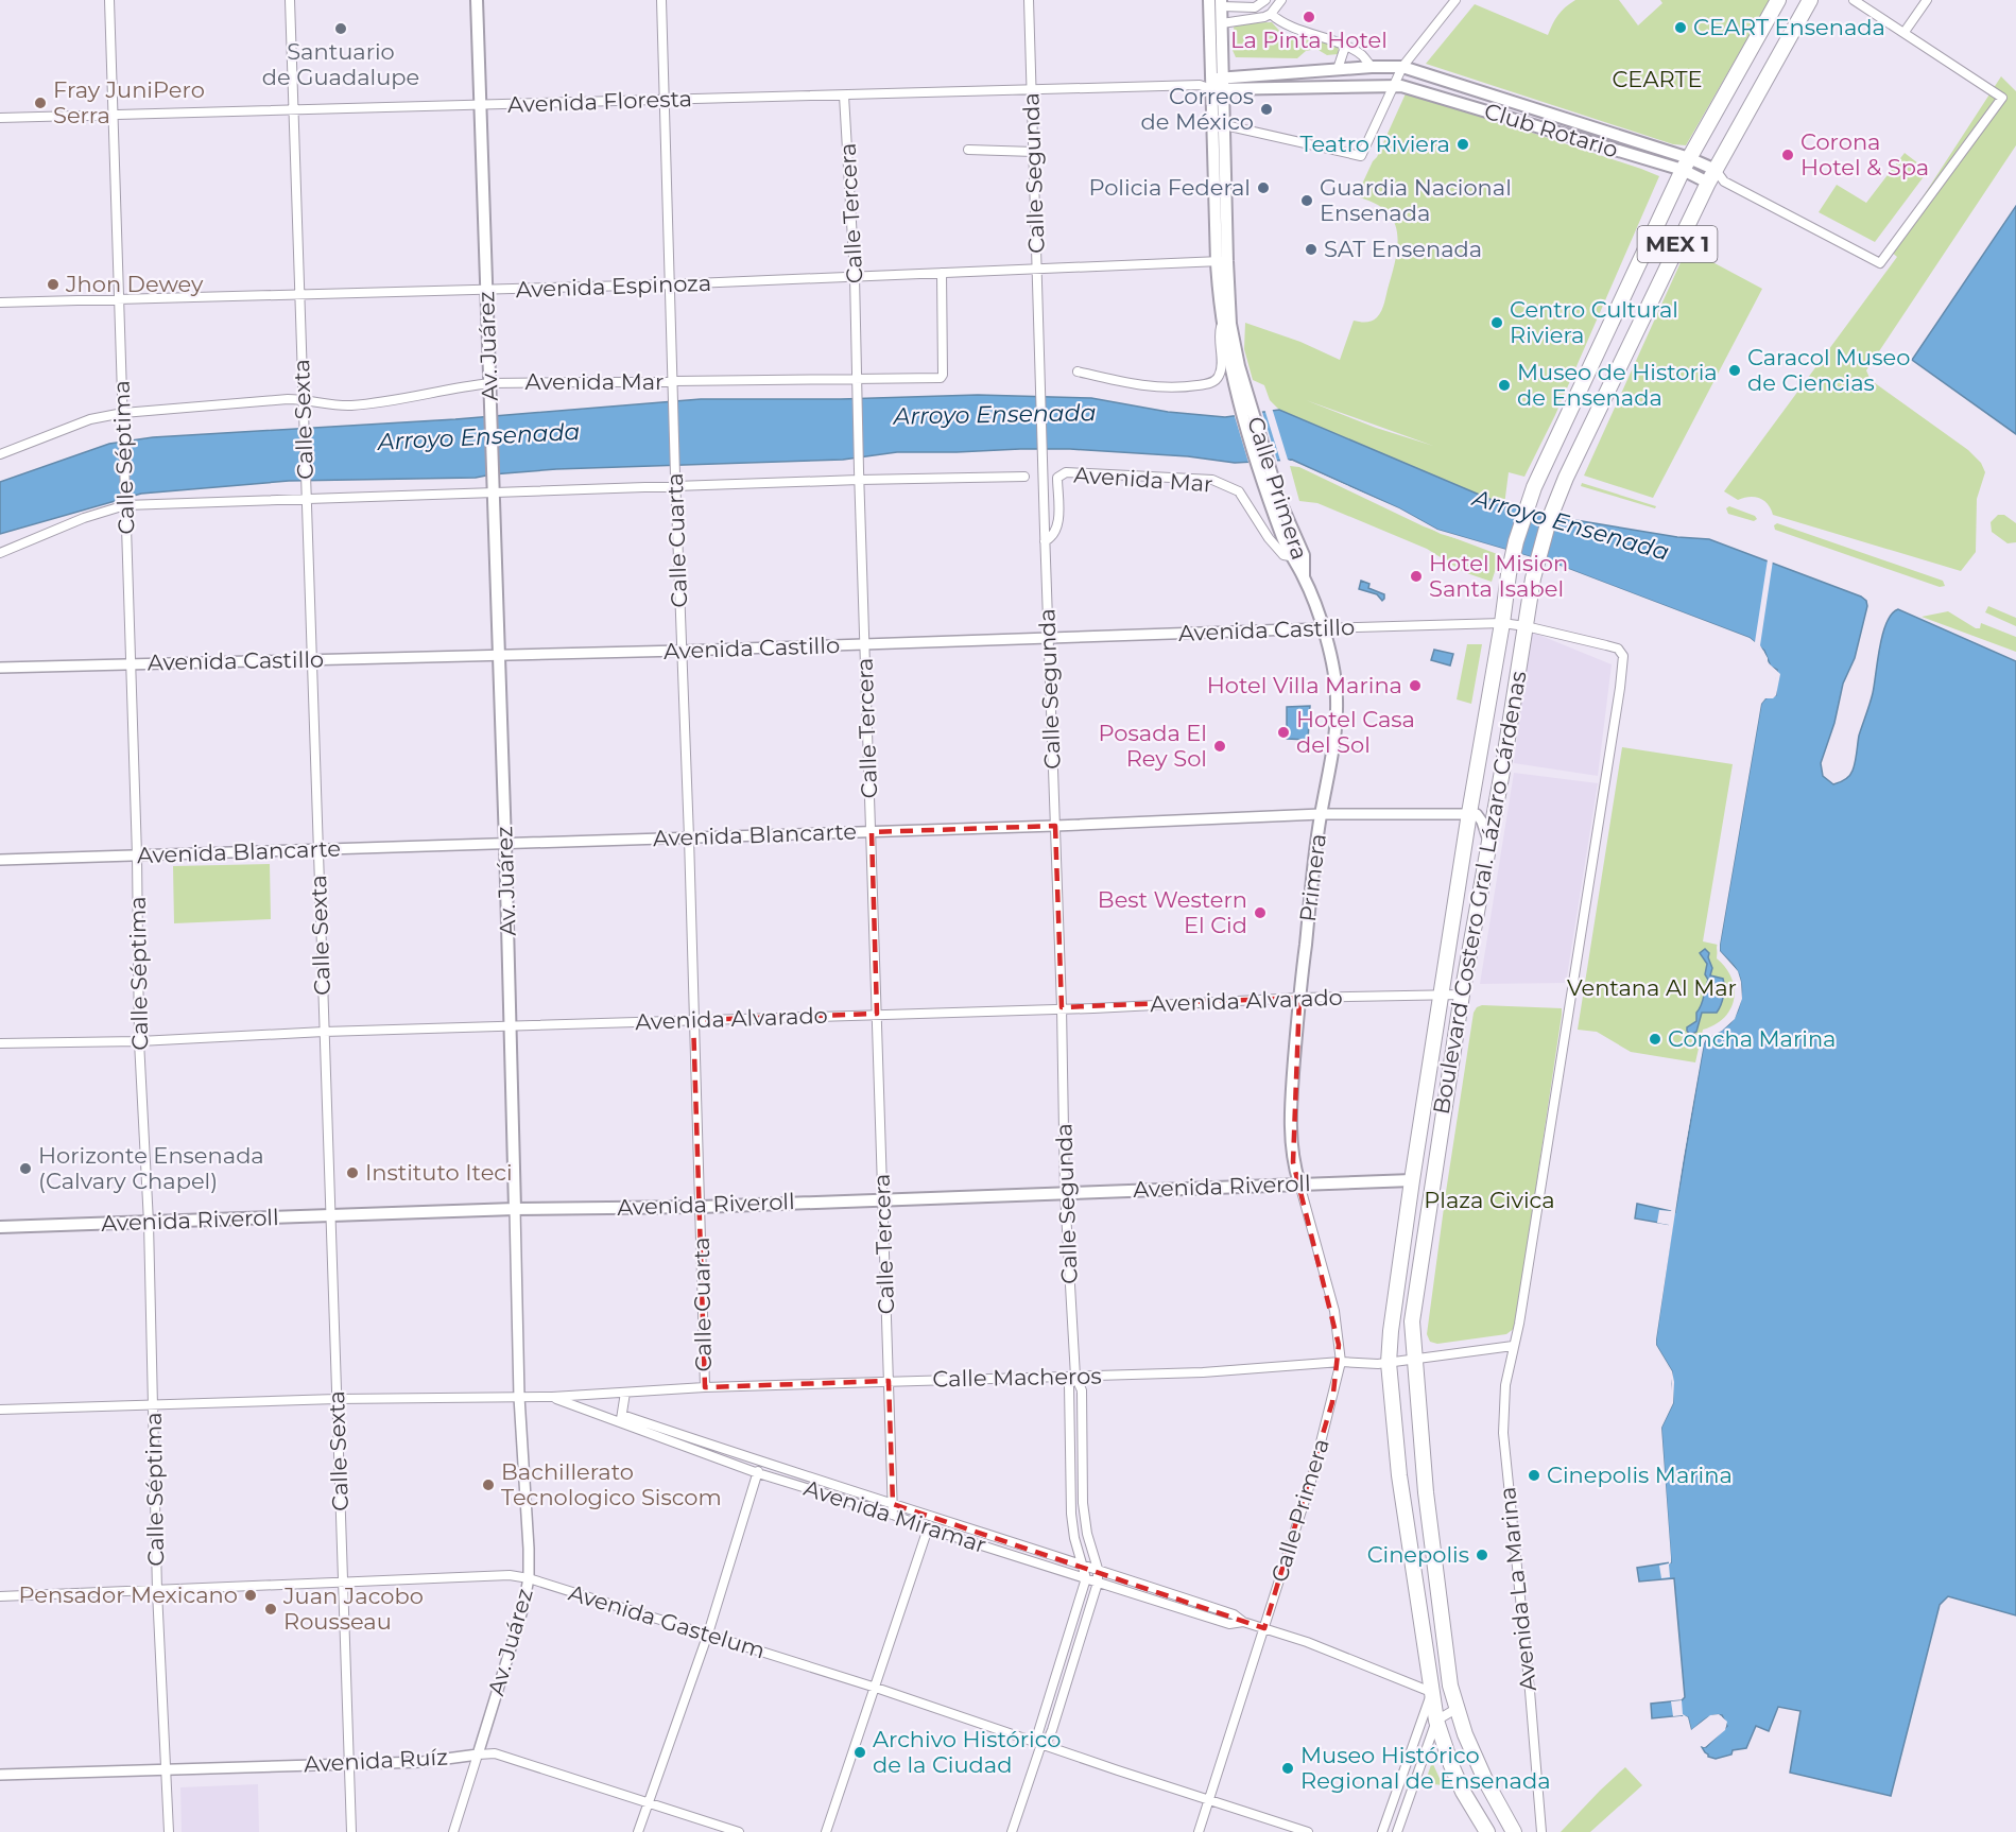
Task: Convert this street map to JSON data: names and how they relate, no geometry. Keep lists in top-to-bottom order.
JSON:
{
  "streets": {
    "highway": ["MEX 1", "Boulevard Costero Gral. Lázaro Cárdenas"],
    "main road": [
      "Avenida Floresta",
      "Club Rotario",
      "Av. Juárez",
      "Calle Primera",
      "Primera",
      "Avenida Riveroll"
    ],
    "street": [
      "Calle Segunda",
      "Calle Tercera",
      "Avenida Espinoza",
      "Avenida Mar",
      "Calle Sexta",
      "Calle Séptima",
      "Calle Cuarta",
      "Avenida Castillo",
      "Avenida Blancarte",
      "Avenida Alvarado",
      "Calle Macheros",
      "Avenida Miramar",
      "Avenida La Marina",
      "Avenida Gastelum",
      "Avenida Ruíz"
    ]
  },
  "crossings": [
    ["Avenida Floresta", "Club Rotario"],
    ["Avenida Floresta", "Calle Segunda"],
    ["Avenida Floresta", "Calle Tercera"],
    ["Avenida Floresta", "Av. Juárez"],
    ["Avenida Floresta", "Calle Sexta"],
    ["Avenida Floresta", "Calle Séptima"],
    ["Avenida Floresta", "Calle Cuarta"],
    ["Club Rotario", "Boulevard Costero Gral. Lázaro Cárdenas"],
    ["Calle Segunda", "Avenida Espinoza"],
    ["Calle Segunda", "Avenida Mar"],
    ["Calle Segunda", "Avenida Castillo"],
    ["Calle Segunda", "Avenida Blancarte"],
    ["Calle Segunda", "Avenida Alvarado"],
    ["Calle Segunda", "Avenida Riveroll"],
    ["Calle Segunda", "Calle Macheros"],
    ["Calle Tercera", "Avenida Espinoza"],
    ["Calle Tercera", "Avenida Mar"],
    ["Calle Tercera", "Avenida Castillo"],
    ["Calle Tercera", "Avenida Blancarte"],
    ["Calle Tercera", "Avenida Alvarado"],
    ["Calle Tercera", "Avenida Riveroll"],
    ["Calle Tercera", "Calle Macheros"],
    ["Calle Tercera", "Avenida Miramar"],
    ["Avenida Espinoza", "Av. Juárez"],
    ["Avenida Espinoza", "Avenida Mar"],
    ["Avenida Espinoza", "Calle Sexta"],
    ["Avenida Espinoza", "Calle Séptima"],
    ["Avenida Espinoza", "Calle Primera"],
    ["Avenida Espinoza", "Calle Cuarta"],
    ["Av. Juárez", "Avenida Mar"],
    ["Av. Juárez", "Avenida Castillo"],
    ["Av. Juárez", "Avenida Blancarte"],
    ["Av. Juárez", "Avenida Alvarado"],
    ["Av. Juárez", "Avenida Riveroll"],
    ["Av. Juárez", "Calle Macheros"],
    ["Av. Juárez", "Avenida Gastelum"],
    ["Av. Juárez", "Avenida Ruíz"],
    ["Avenida Mar", "Calle Sexta"],
    ["Avenida Mar", "Calle Séptima"],
    ["Avenida Mar", "Calle Primera"],
    ["Avenida Mar", "Calle Cuarta"],
    ["Calle Sexta", "Avenida Castillo"],
    ["Calle Sexta", "Avenida Blancarte"],
    ["Calle Sexta", "Avenida Alvarado"],
    ["Calle Sexta", "Avenida Riveroll"],
    ["Calle Sexta", "Avenida Gastelum"],
    ["Calle Sexta", "Avenida Ruíz"],
    ["Calle Séptima", "Avenida Castillo"],
    ["Calle Séptima", "Avenida Blancarte"],
    ["Calle Séptima", "Avenida Alvarado"],
    ["Calle Séptima", "Avenida Riveroll"],
    ["Calle Séptima", "Avenida Gastelum"],
    ["Calle Séptima", "Avenida Ruíz"],
    ["Calle Primera", "Primera"],
    ["Calle Primera", "Avenida Riveroll"],
    ["Calle Primera", "Calle Macheros"],
    ["Calle Primera", "Avenida Miramar"],
    ["Calle Primera", "Avenida Gastelum"],
    ["Calle Cuarta", "Avenida Castillo"],
    ["Calle Cuarta", "Avenida Blancarte"],
    ["Calle Cuarta", "Avenida Alvarado"],
    ["Calle Cuarta", "Avenida Riveroll"],
    ["Calle Cuarta", "Calle Macheros"],
    ["Avenida Castillo", "Primera"],
    ["Avenida Castillo", "Boulevard Costero Gral. Lázaro Cárdenas"],
    ["Avenida Castillo", "Avenida La Marina"],
    ["Avenida Blancarte", "Primera"],
    ["Avenida Blancarte", "Boulevard Costero Gral. Lázaro Cárdenas"],
    ["Primera", "Avenida Alvarado"],
    ["Primera", "Avenida Riveroll"],
    ["Boulevard Costero Gral. Lázaro Cárdenas", "Avenida Alvarado"],
    ["Boulevard Costero Gral. Lázaro Cárdenas", "Avenida Riveroll"],
    ["Boulevard Costero Gral. Lázaro Cárdenas", "Calle Macheros"],
    ["Boulevard Costero Gral. Lázaro Cárdenas", "Avenida Miramar"],
    ["Boulevard Costero Gral. Lázaro Cárdenas", "Avenida La Marina"],
    ["Calle Macheros", "Avenida Miramar"],
    ["Calle Macheros", "Avenida La Marina"]
  ],
  "water": ["Arroyo Ensenada"],
  "parks": ["CEARTE", "Ventana Al Mar", "Plaza Civica"],
  "places": [
    "La Pinta Hotel",
    "CEART Ensenada",
    "Santuario de Guadalupe",
    "Fray JuniPero Serra",
    "Correos de México",
    "Teatro Riviera",
    "Corona Hotel & Spa",
    "Policia Federal",
    "Guardia Nacional Ensenada",
    "SAT Ensenada",
    "Jhon Dewey",
    "Centro Cultural Riviera",
    "Caracol Museo de Ciencias",
    "Museo de Historia de Ensenada",
    "Hotel Mision Santa Isabel",
    "Hotel Villa Marina",
    "Hotel Casa del Sol",
    "Posada El Rey Sol",
    "Best Western El Cid",
    "Concha Marina",
    "Horizonte Ensenada (Calvary Chapel)",
    "Instituto Iteci",
    "Cinepolis Marina",
    "Bachillerato Tecnologico Siscom",
    "Cinepolis",
    "Pensador Mexicano",
    "Juan Jacobo Rousseau",
    "Archivo Histórico de la Ciudad",
    "Museo Histórico Regional de Ensenada"
  ]
}
